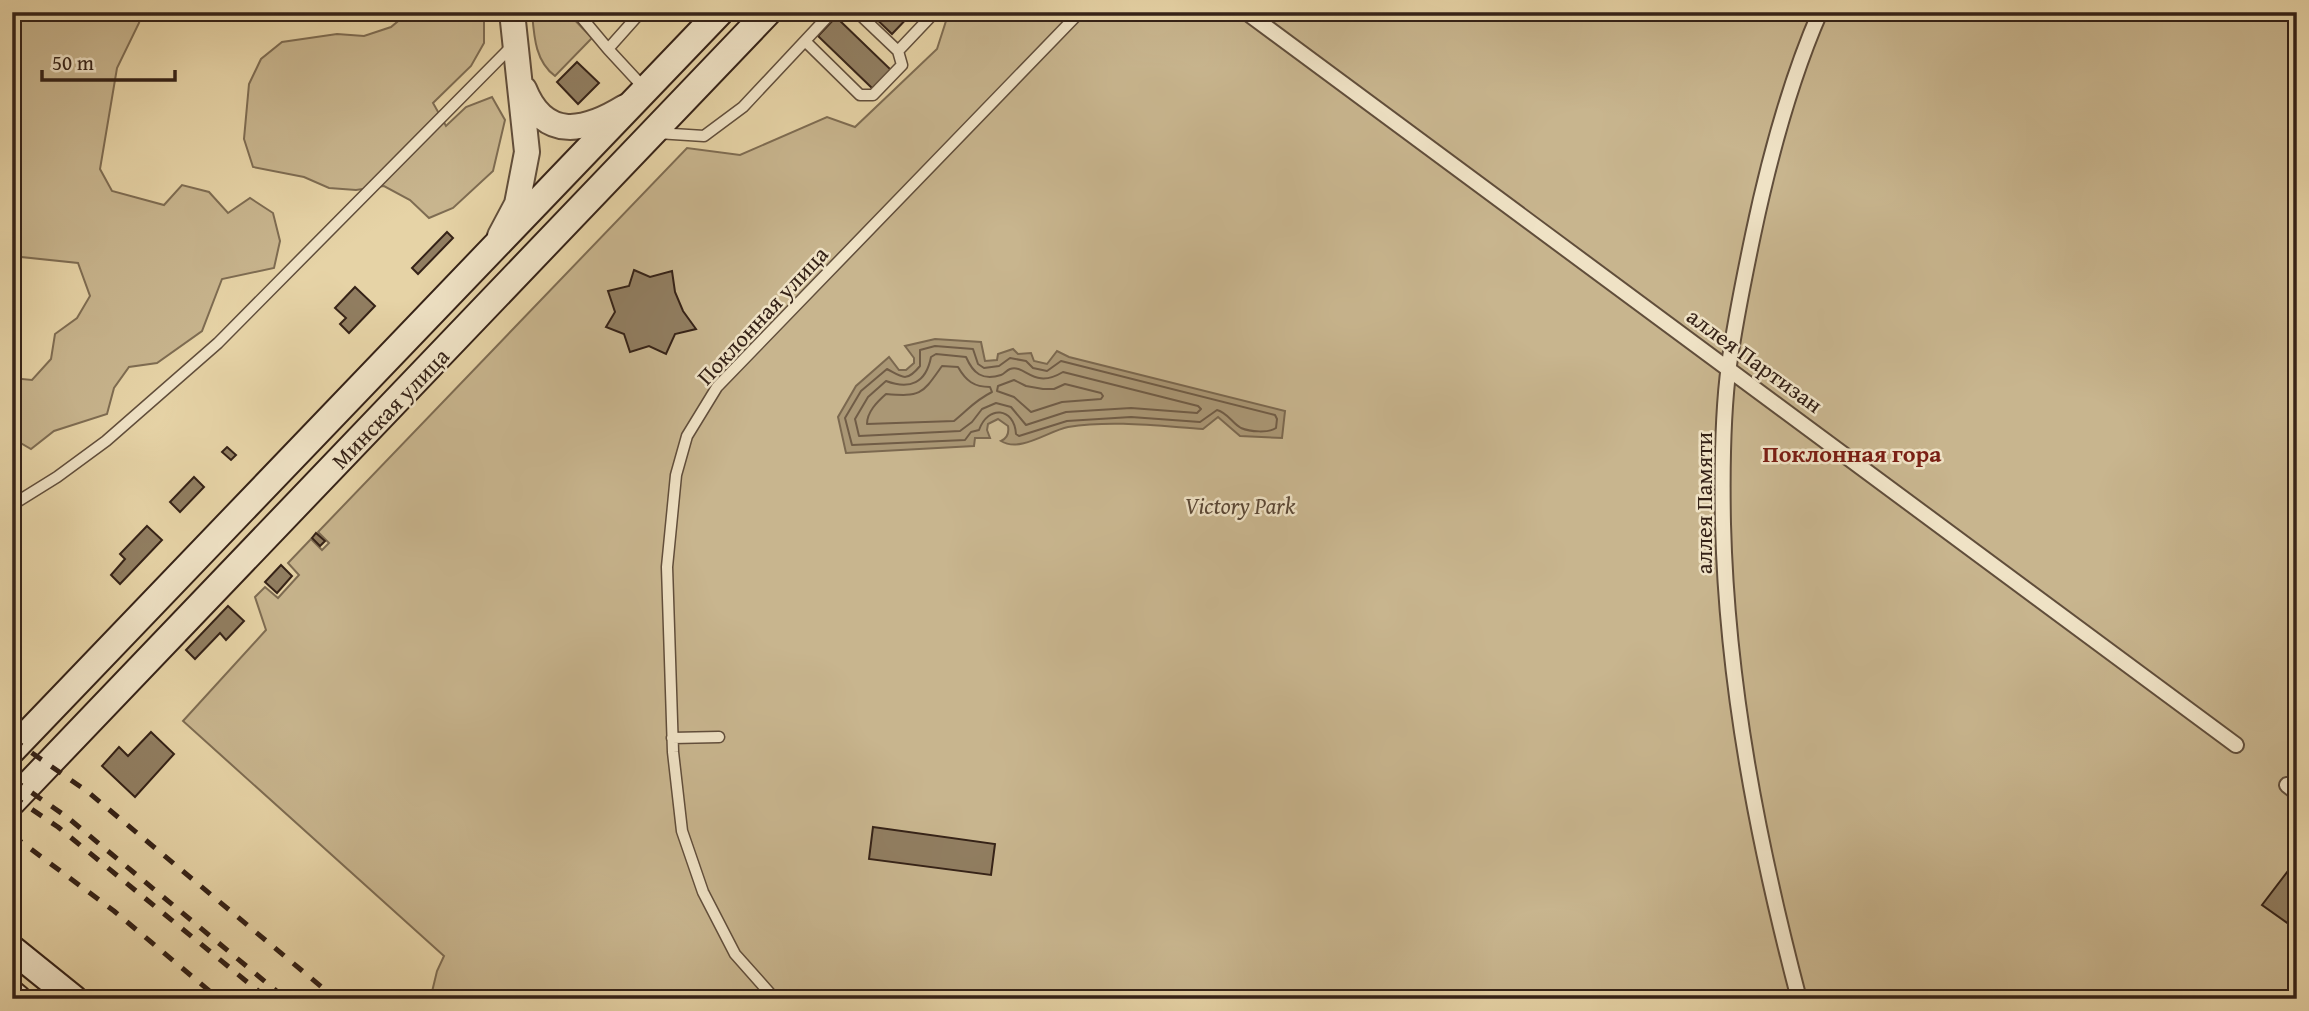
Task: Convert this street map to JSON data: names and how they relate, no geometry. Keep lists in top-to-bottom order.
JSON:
{
  "streets": {
    "main road": ["Минская улица"],
    "street": ["аллея Партизан", "аллея Памяти"],
    "lane": ["Поклонная улица"]
  },
  "crossings": [
    ["аллея Партизан", "аллея Памяти"]
  ],
  "districts": ["Поклонная гора"],
  "parks": ["Victory Park"],
  "scale_bar": "50 m"
}
